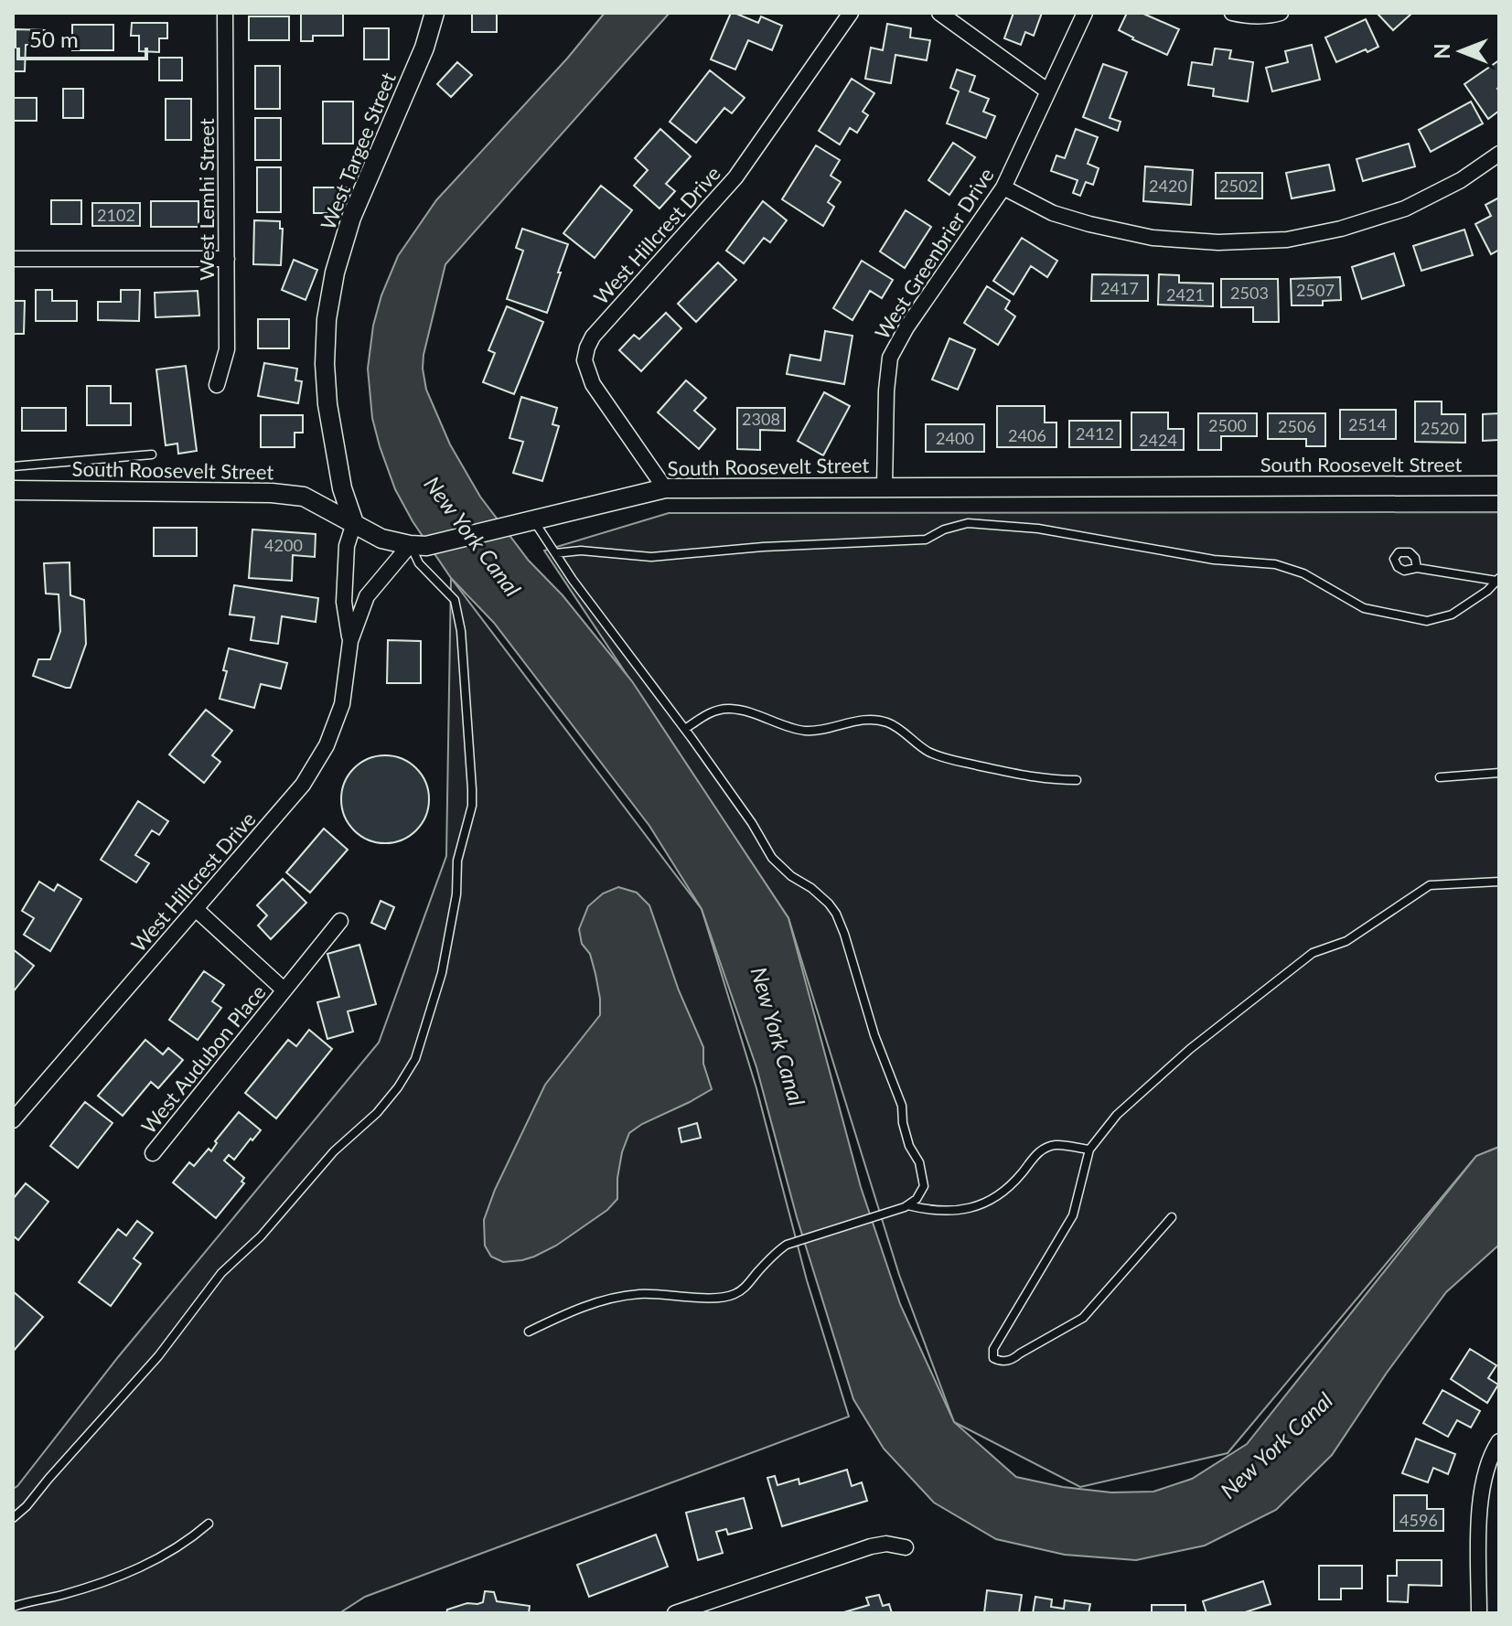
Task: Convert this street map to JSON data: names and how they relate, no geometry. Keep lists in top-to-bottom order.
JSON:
{
  "streets": {
    "street": [
      "West Targee Street",
      "West Lemhi Street",
      "West Hillcrest Drive",
      "West Greenbrier Drive",
      "South Roosevelt Street",
      "West Audubon Place"
    ]
  },
  "crossings": [
    ["West Targee Street", "West Hillcrest Drive"],
    ["West Targee Street", "South Roosevelt Street"],
    ["West Hillcrest Drive", "South Roosevelt Street"],
    ["West Hillcrest Drive", "West Audubon Place"],
    ["West Greenbrier Drive", "South Roosevelt Street"]
  ],
  "water": ["New York Canal"],
  "house_numbers": [
    "2420",
    "2502",
    "2102",
    "2417",
    "2507",
    "2503",
    "2421",
    "2308",
    "2514",
    "2500",
    "2506",
    "2520",
    "2412",
    "2406",
    "2400",
    "2424",
    "4200",
    "4596"
  ],
  "scale_bar": "50 m",
  "north": "left"
}
